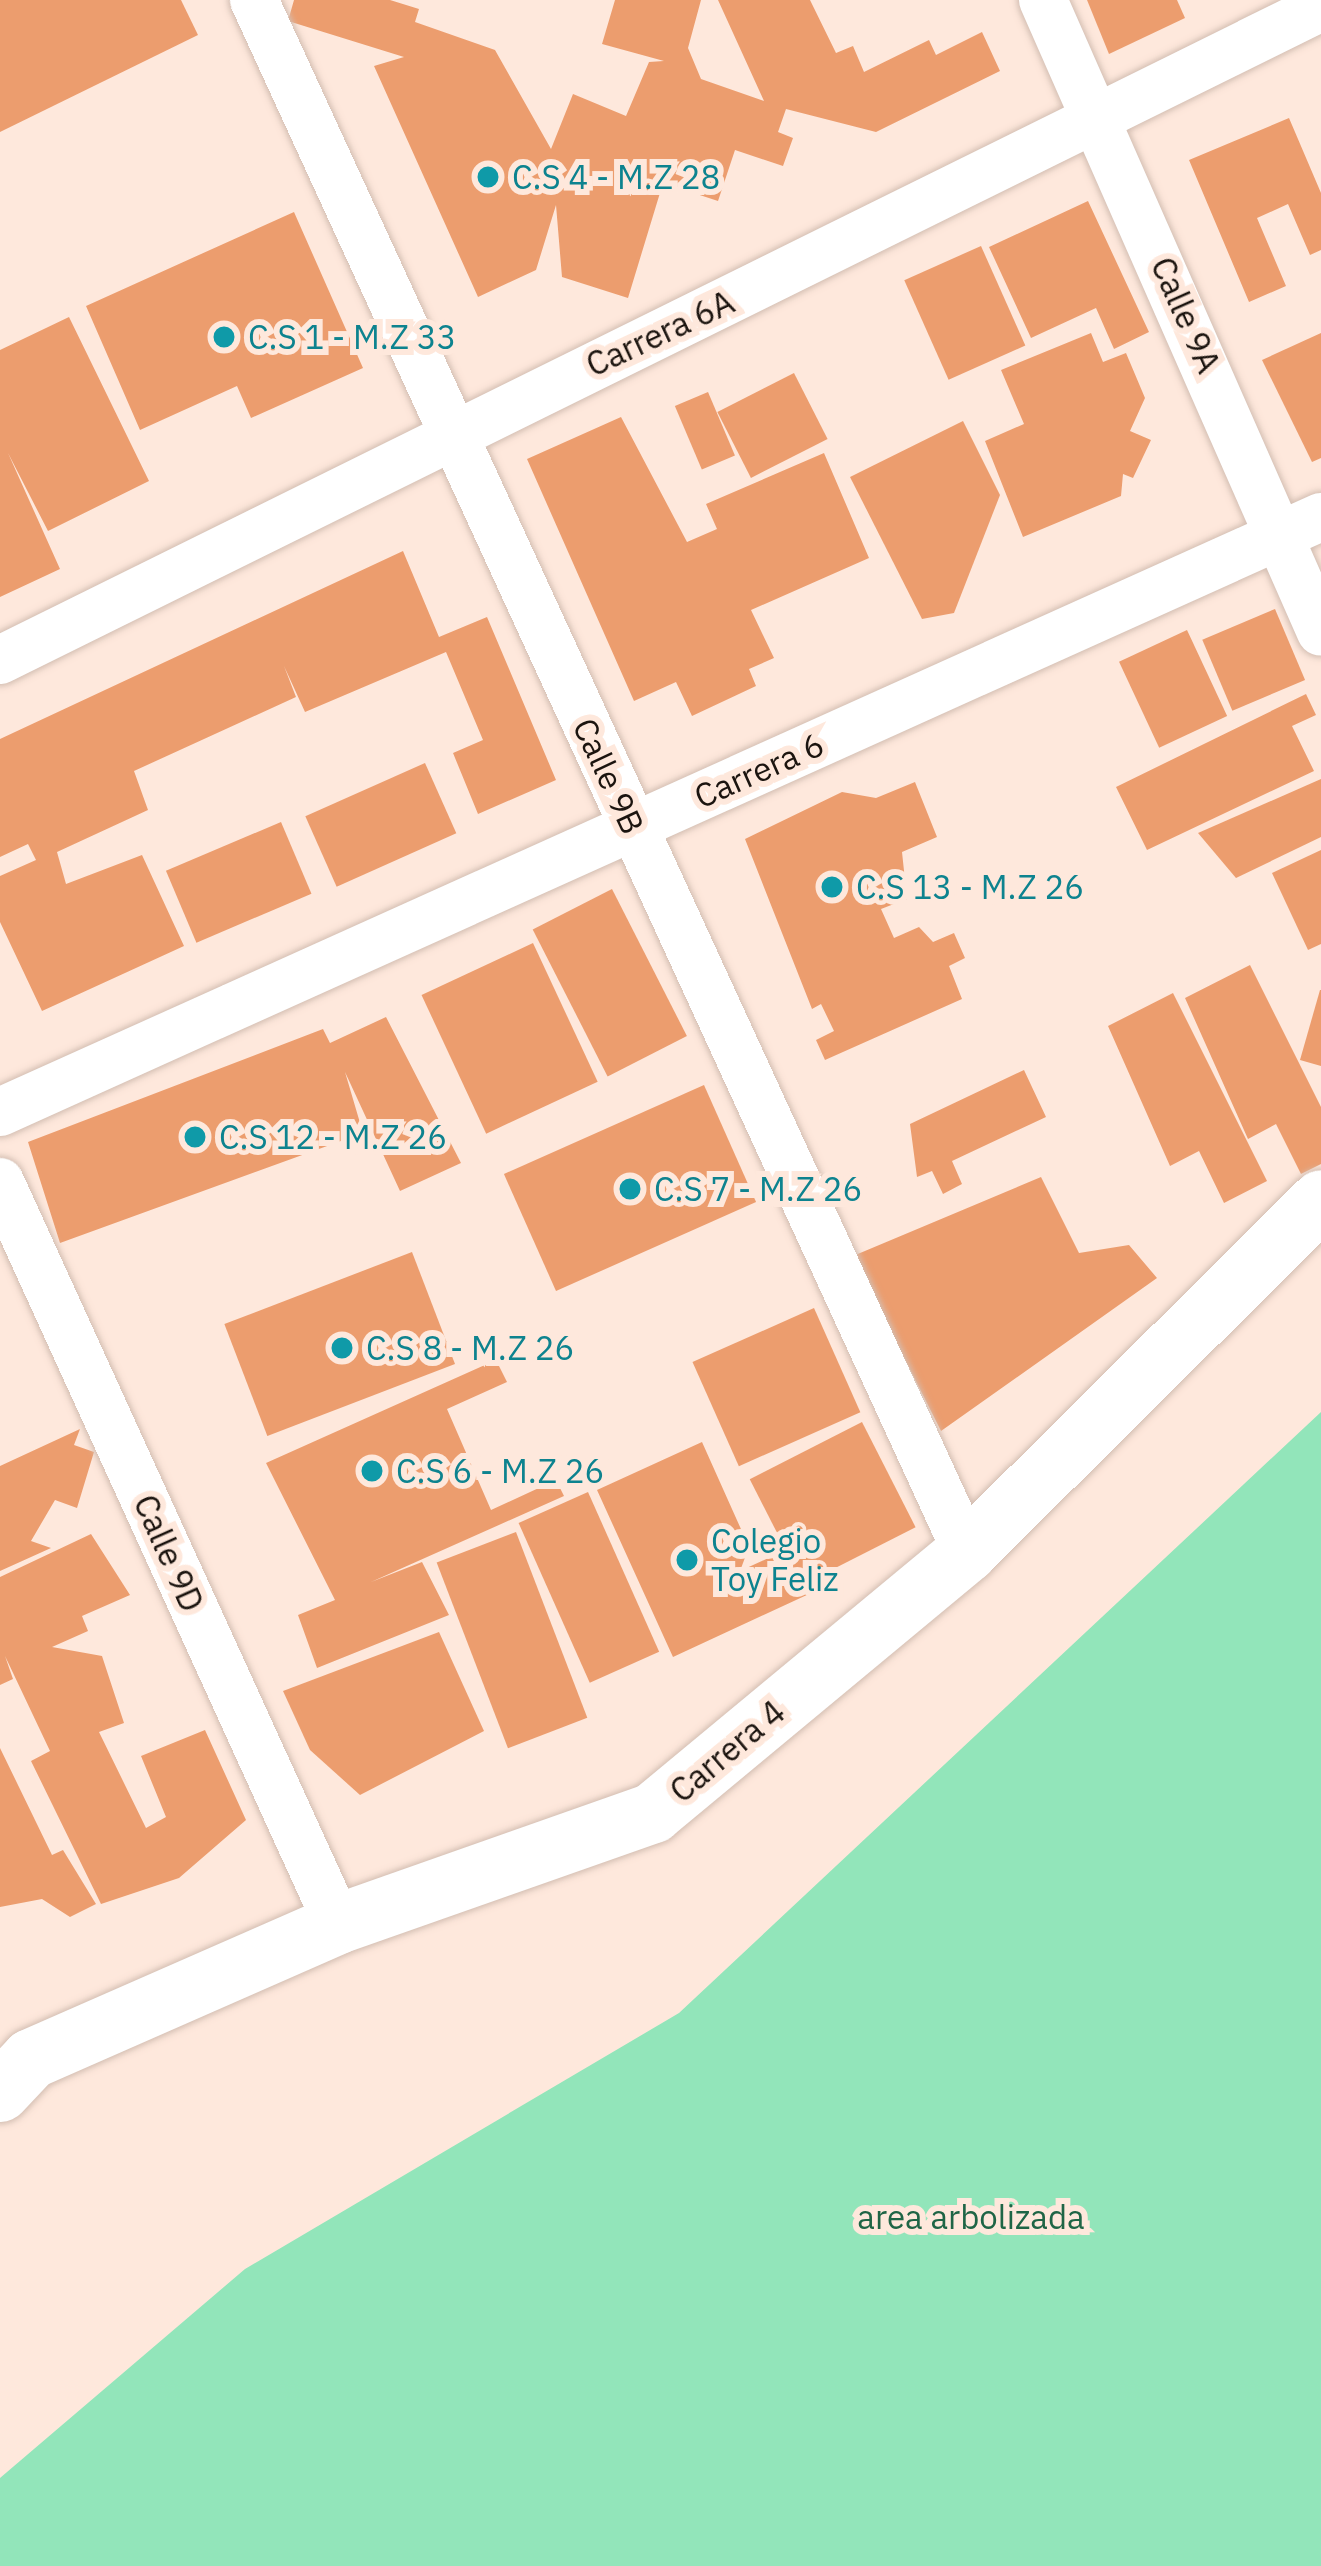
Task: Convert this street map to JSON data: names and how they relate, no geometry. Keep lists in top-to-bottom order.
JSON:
{
  "streets": {
    "main road": ["Carrera 4"],
    "street": [
      "Calle 9A",
      "Carrera 6A",
      "Carrera 6",
      "Calle 9B",
      "Calle 9D"
    ]
  },
  "crossings": [
    ["Calle 9A", "Carrera 6A"],
    ["Calle 9A", "Carrera 6"],
    ["Carrera 6A", "Calle 9B"],
    ["Carrera 6", "Calle 9B"],
    ["Calle 9B", "Carrera 4"],
    ["Calle 9D", "Carrera 4"]
  ],
  "parks": ["area arbolizada"],
  "places": [
    "C.S 4 - M.Z 28",
    "C.S 1 - M.Z 33",
    "C.S 13 - M.Z 26",
    "C.S 12 - M.Z 26",
    "C.S 7 - M.Z 26",
    "C.S 8 - M.Z 26",
    "C.S 6 - M.Z 26",
    "Colegio Toy Feliz"
  ]
}
